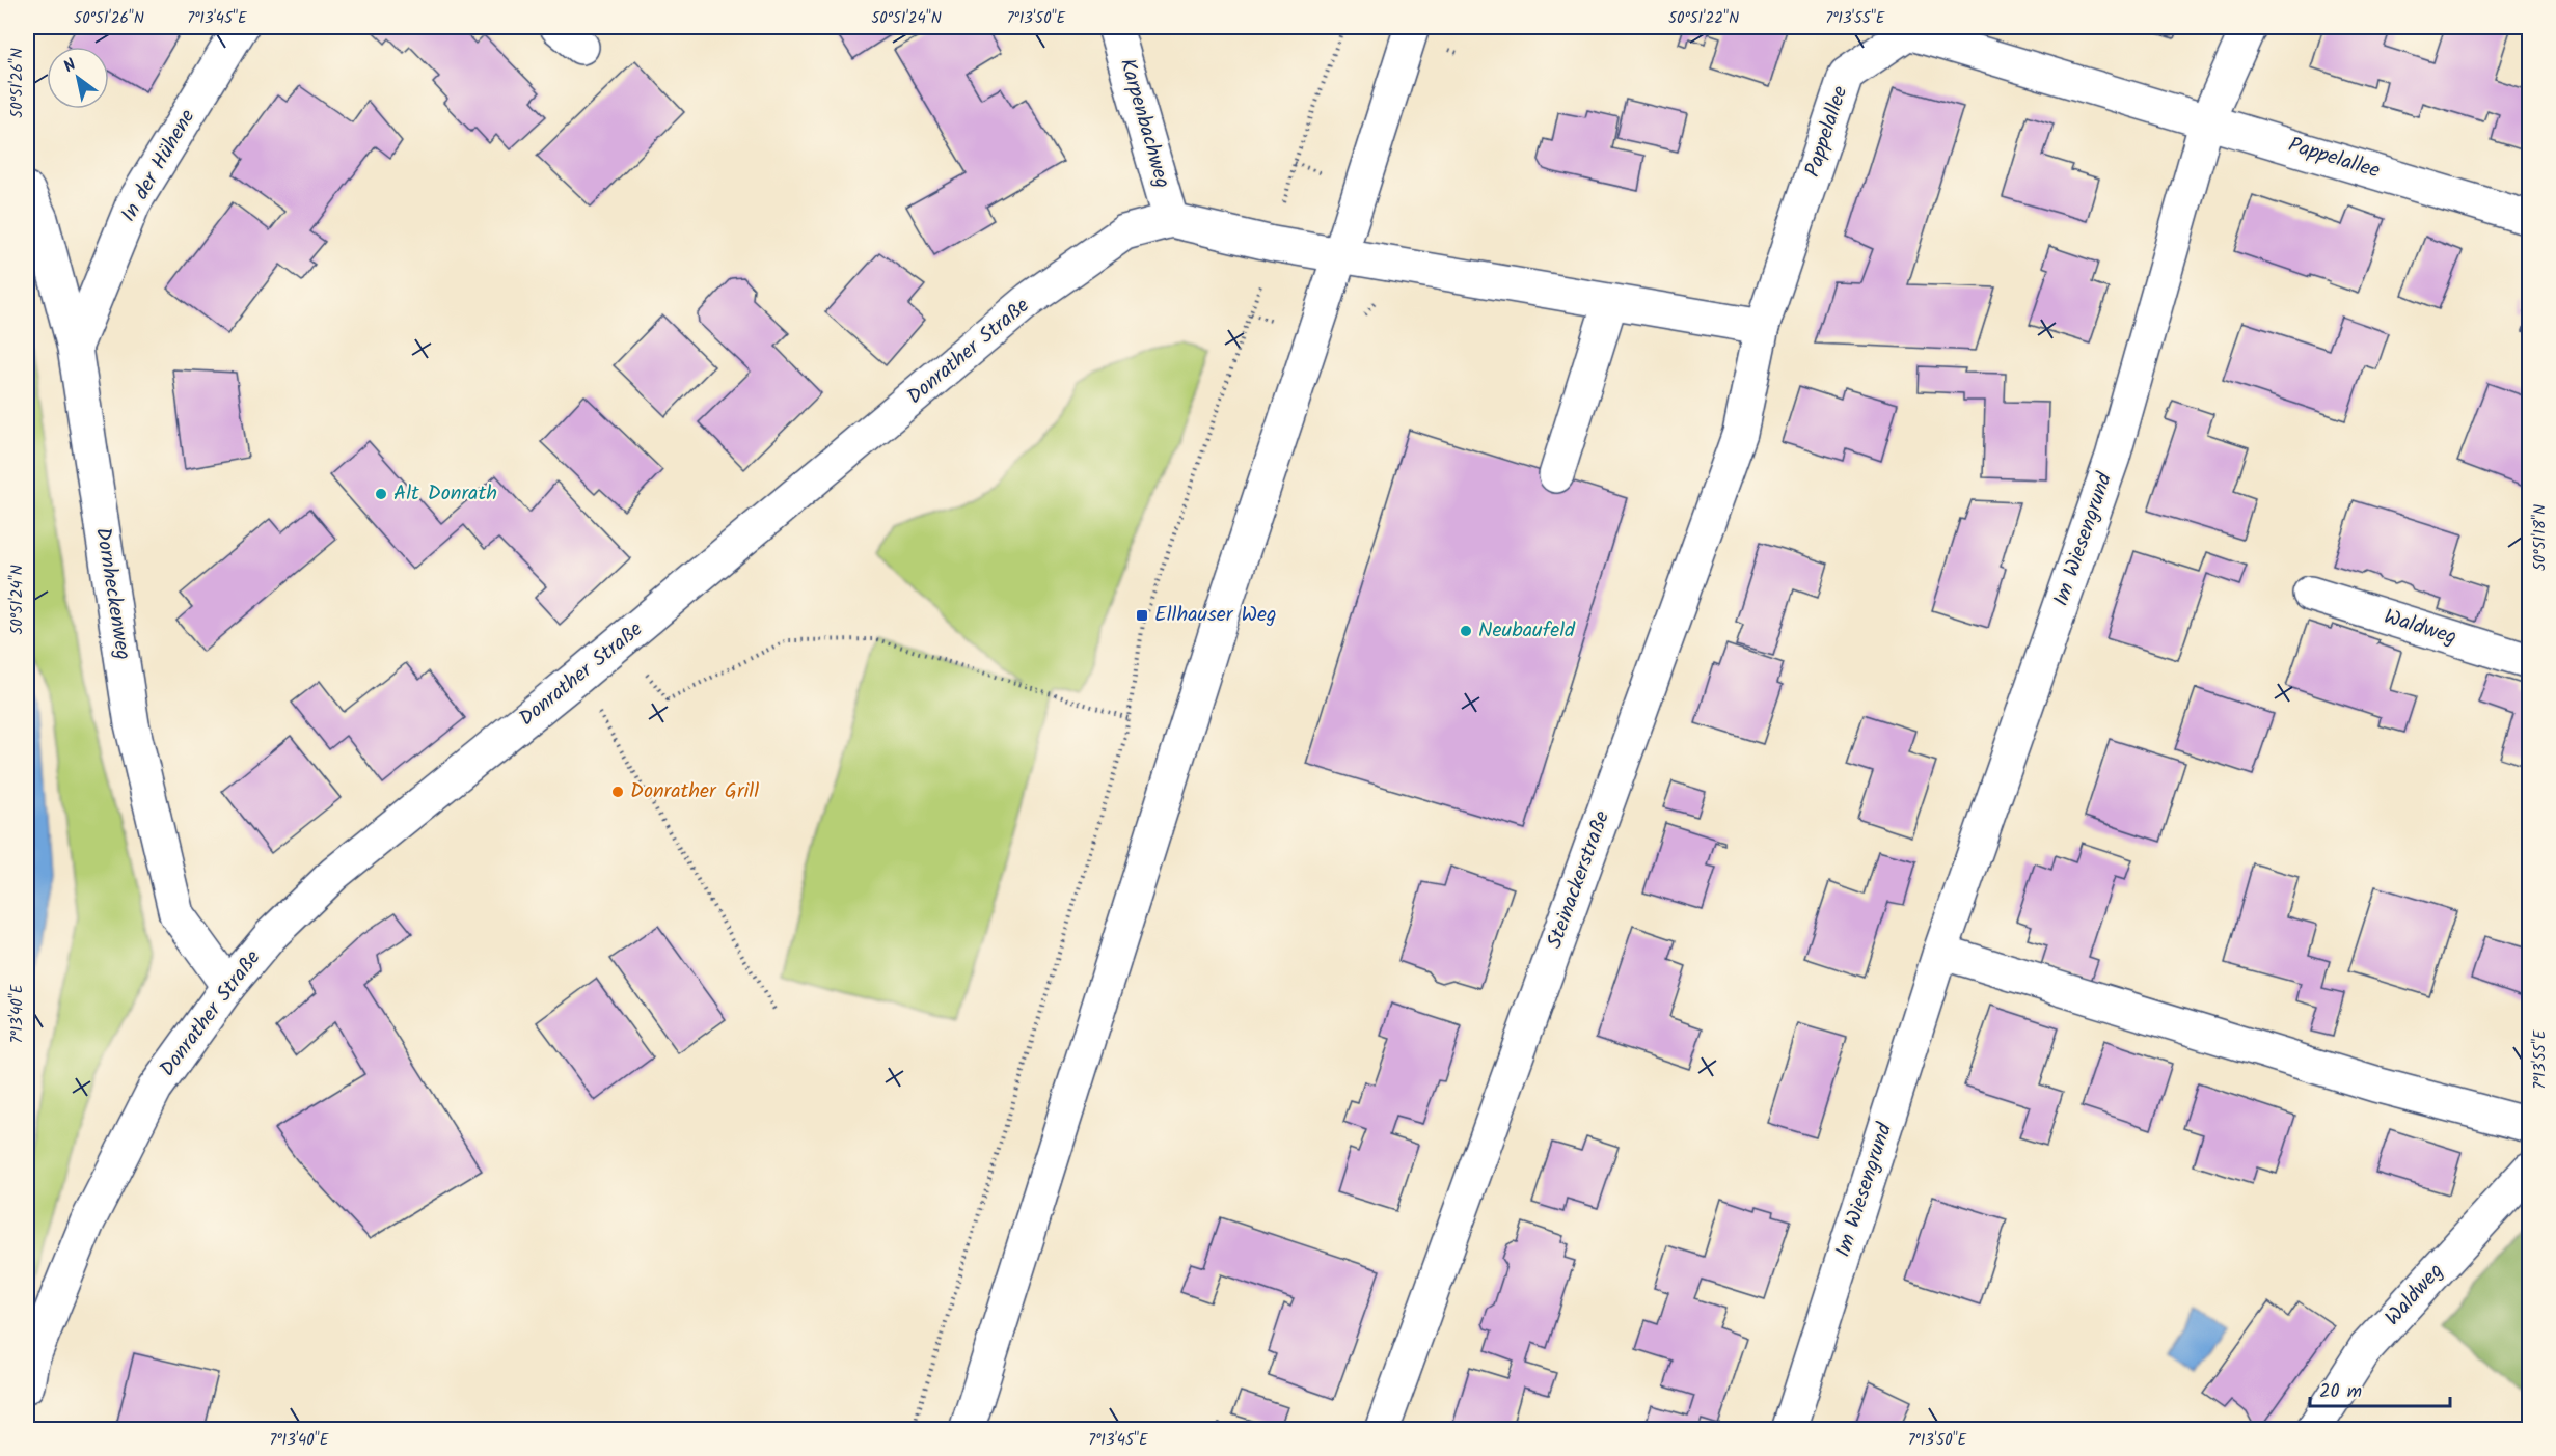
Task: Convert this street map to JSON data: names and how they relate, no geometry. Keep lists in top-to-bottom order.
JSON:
{
  "streets": {
    "street": [
      "Karpenbachweg",
      "Pappelallee",
      "In der Hühene",
      "Donrather Straße",
      "Im Wiesengrund",
      "Dornheckenweg",
      "Waldweg",
      "Steinackerstraße"
    ]
  },
  "crossings": [
    ["Karpenbachweg", "Donrather Straße"],
    ["Pappelallee", "Im Wiesengrund"],
    ["Pappelallee", "Steinackerstraße"],
    ["In der Hühene", "Dornheckenweg"],
    ["Donrather Straße", "Dornheckenweg"]
  ],
  "places": {
    "other": ["Alt Donrath", "Neubaufeld", "Donrather Grill"],
    "transit": ["Ellhauser Weg"]
  },
  "scale_bar": "20 m",
  "north": "top left",
  "coordinates": [
    "50°51'26\"N",
    "7°13'45\"E",
    "50°51'24\"N",
    "7°13'50\"E",
    "50°51'22\"N",
    "7°13'55\"E",
    "50°51'18\"N",
    "7°13'40\"E"
  ]
}
